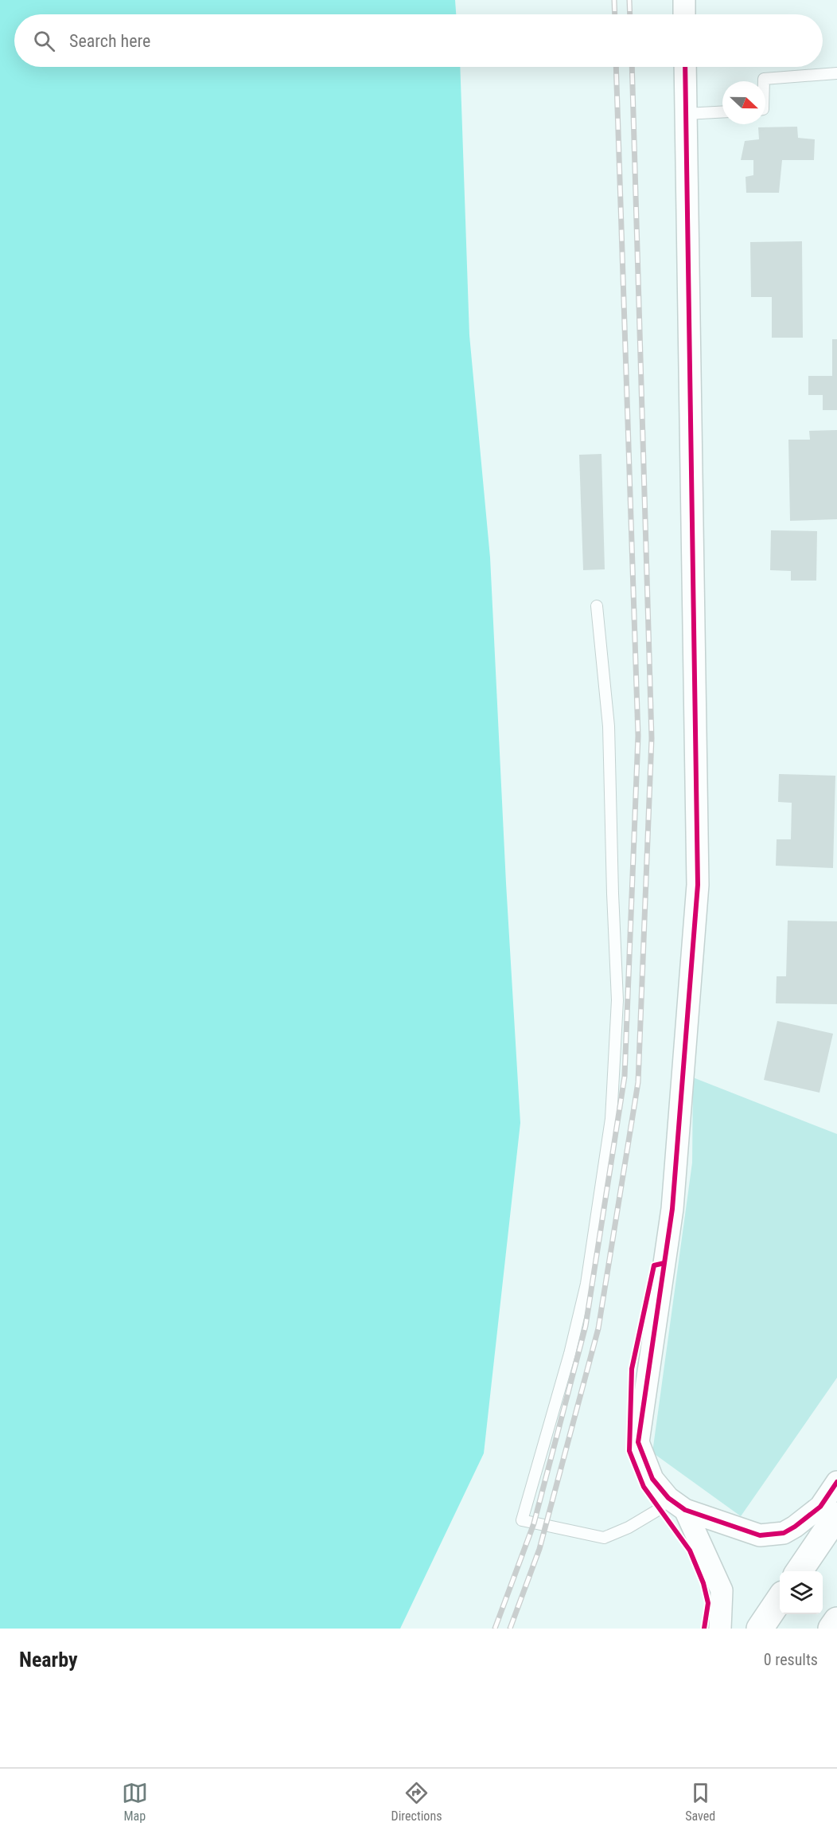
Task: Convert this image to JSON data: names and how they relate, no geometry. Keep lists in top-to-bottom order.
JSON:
{
  "north": "right",
  "page": {
    "search": "Search here",
    "heading": ["Nearby", "0 results"],
    "nav": ["Map", "Directions", "Saved"]
  }
}
